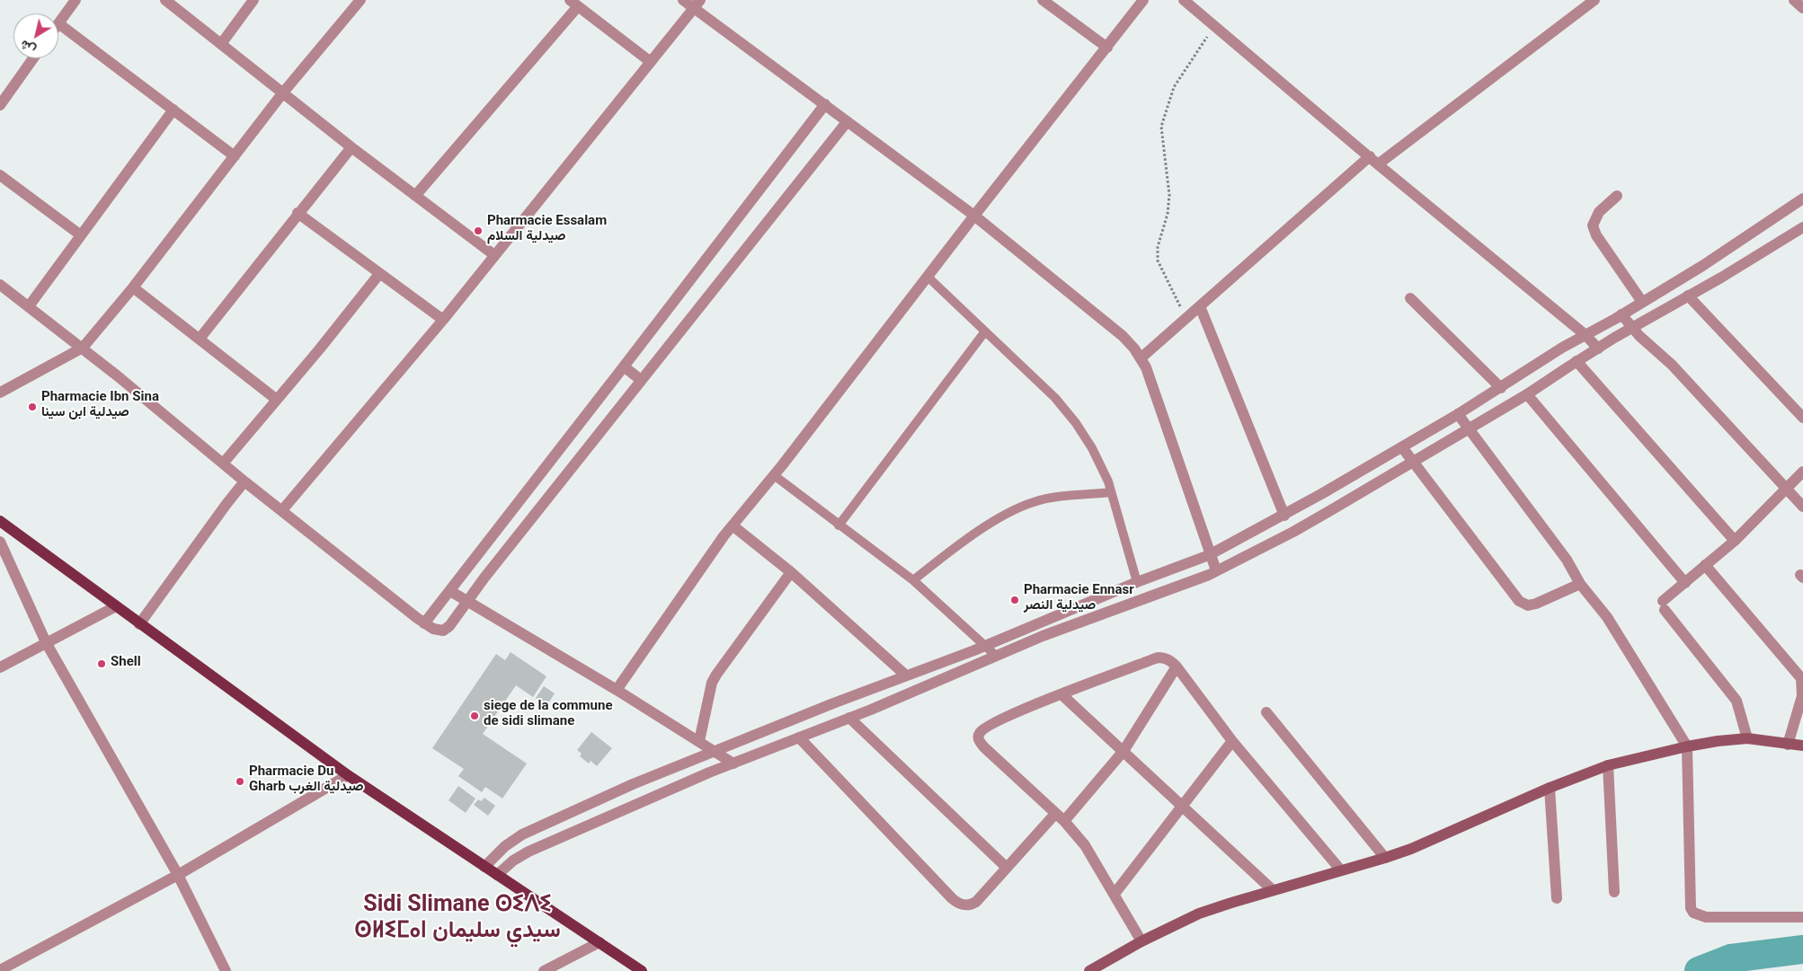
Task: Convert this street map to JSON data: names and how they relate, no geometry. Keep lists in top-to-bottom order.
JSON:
{
  "districts": ["Sidi Slimane ⵙⵉⴷⵉ ⵙⵍⵉⵎⴰⵏ سيدي سليمان"],
  "places": [
    "Pharmacie Essalam صيدلية السلام",
    "Pharmacie Ibn Sina صيدلية ابن سينا",
    "Pharmacie Ennasr صيدلية النصر",
    "Shell",
    "siege de la commune de sidi slimane",
    "Pharmacie Du Gharb صيدلية الغرب"
  ],
  "north": "bottom left"
}
